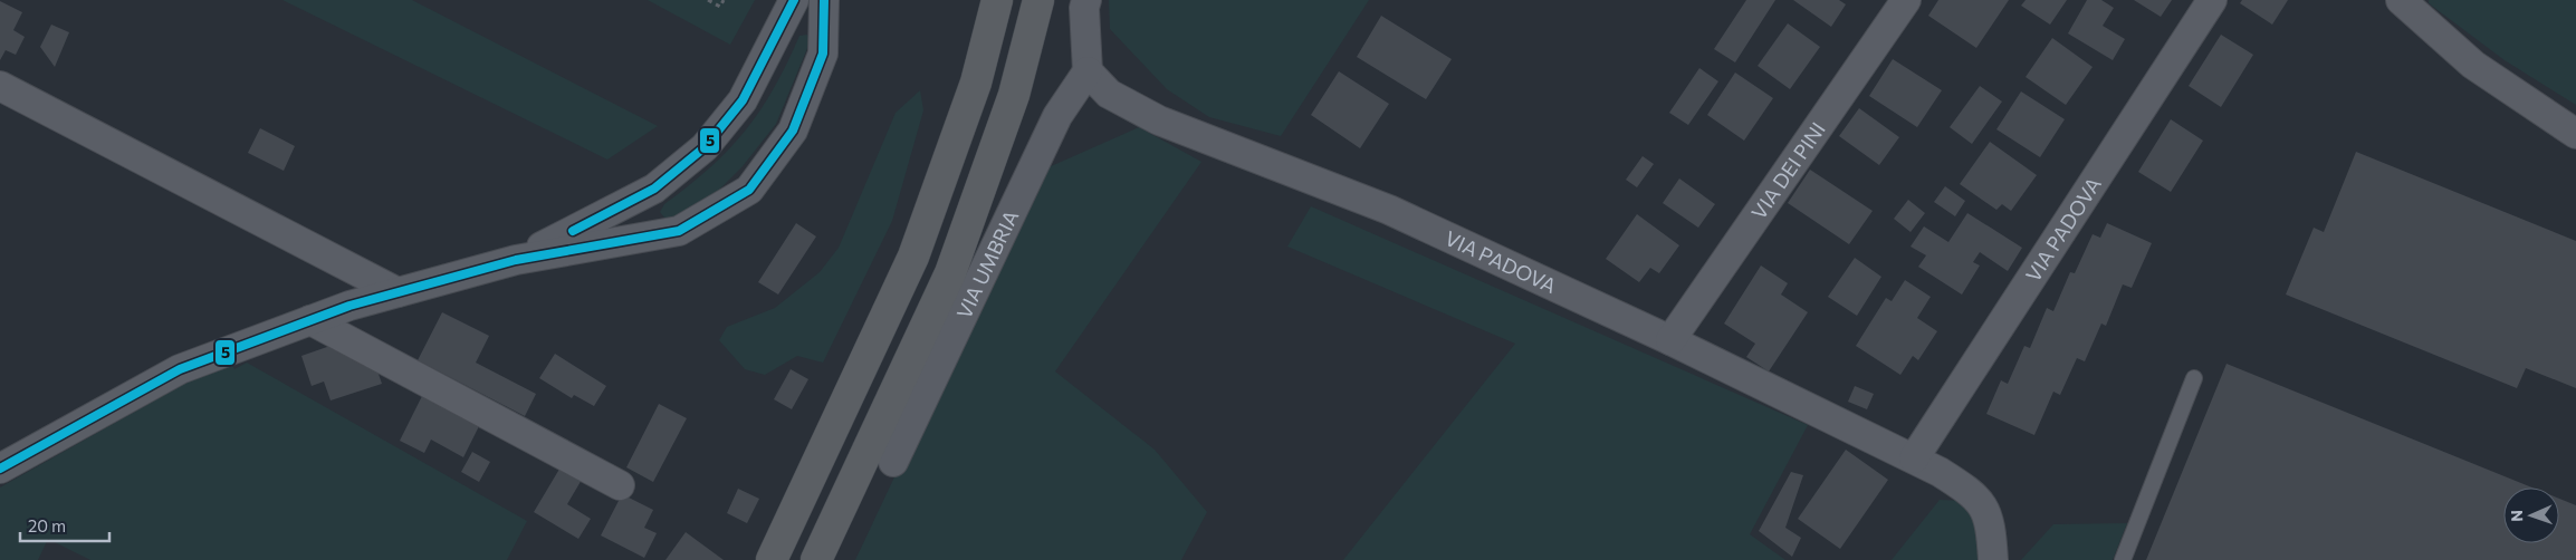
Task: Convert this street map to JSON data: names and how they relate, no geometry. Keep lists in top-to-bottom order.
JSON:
{
  "streets": {
    "street": ["VIA DEI PINI", "VIA PADOVA", "VIA UMBRIA"]
  },
  "crossings": [
    ["VIA DEI PINI", "VIA PADOVA"],
    ["VIA PADOVA", "VIA UMBRIA"]
  ],
  "lines": ["transit line 5"],
  "scale_bar": "20 m",
  "north": "left"
}
